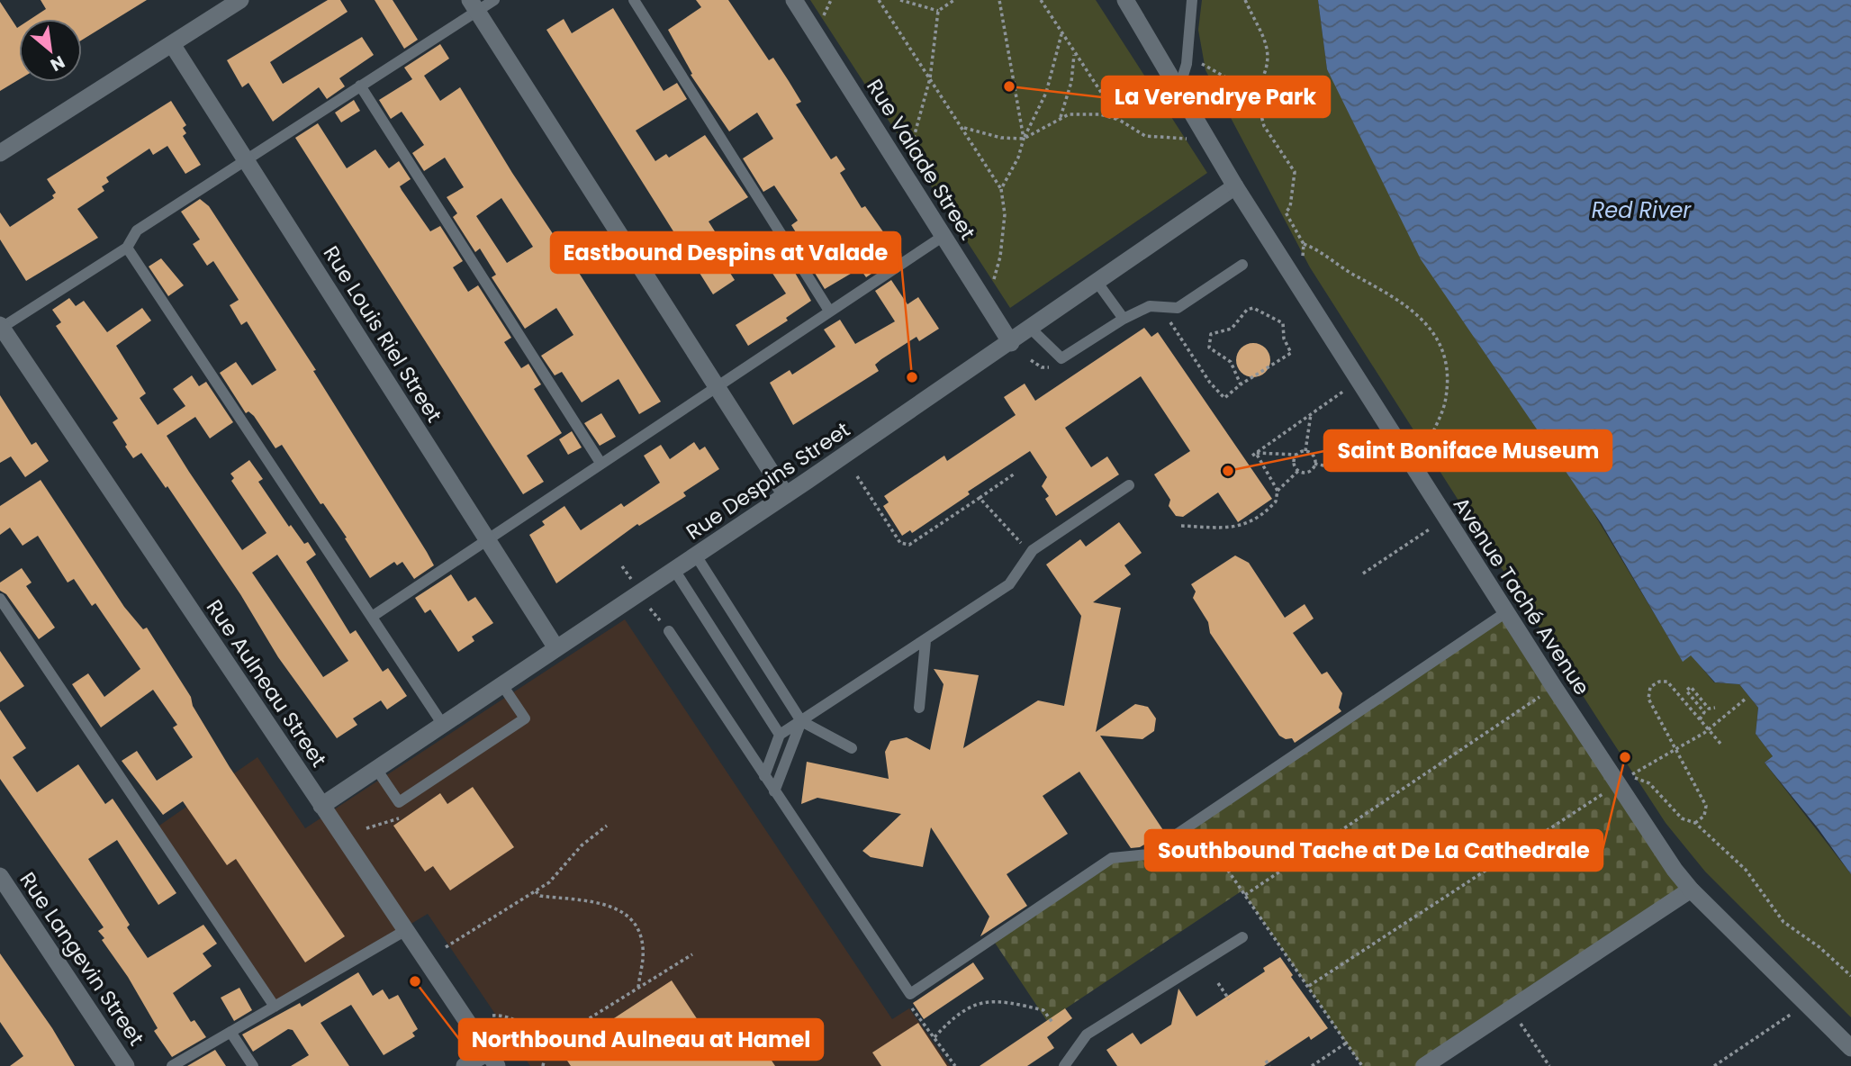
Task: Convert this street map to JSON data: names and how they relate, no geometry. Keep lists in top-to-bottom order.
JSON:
{
  "streets": {
    "street": [
      "Rue Valade Street",
      "Rue Louis Riel Street",
      "Rue Despins Street",
      "Avenue Taché Avenue",
      "Rue Aulneau Street",
      "Rue Langevin Street"
    ]
  },
  "crossings": [
    ["Rue Valade Street", "Rue Despins Street"],
    ["Rue Louis Riel Street", "Rue Despins Street"],
    ["Rue Despins Street", "Avenue Taché Avenue"],
    ["Rue Despins Street", "Rue Aulneau Street"]
  ],
  "water": ["Red River"],
  "places": [
    "La Verendrye Park",
    "Eastbound Despins at Valade",
    "Saint Boniface Museum",
    "Southbound Tache at De La Cathedrale",
    "Northbound Aulneau at Hamel"
  ],
  "north": "bottom right"
}
